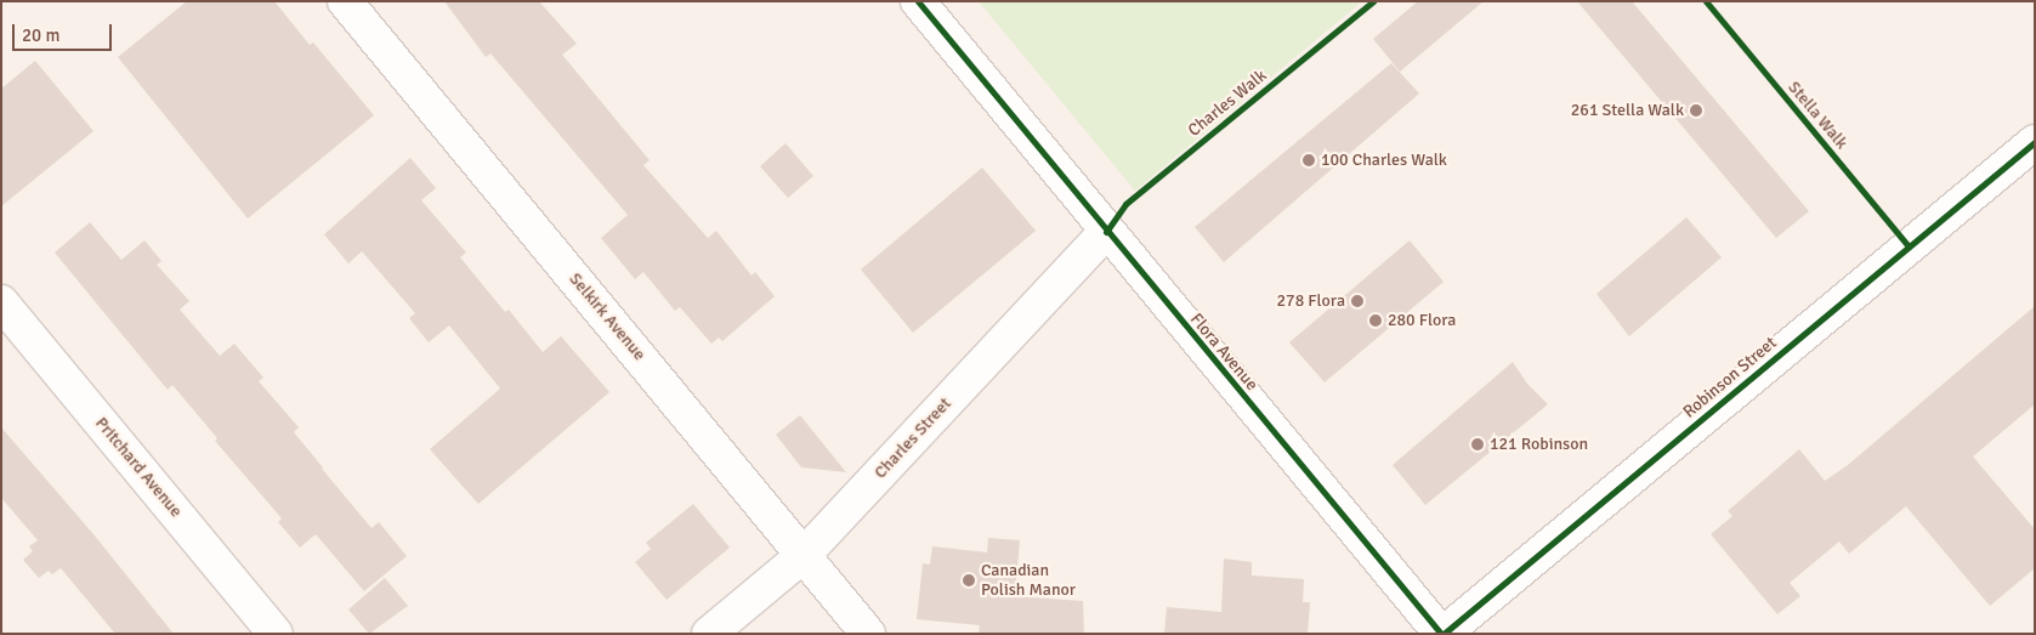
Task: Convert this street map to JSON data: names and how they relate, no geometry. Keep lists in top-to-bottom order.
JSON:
{
  "streets": {
    "street": [
      "Selkirk Avenue",
      "Flora Avenue",
      "Robinson Street",
      "Charles Street",
      "Pritchard Avenue"
    ],
    "cycle path": ["Charles Walk", "Stella Walk"]
  },
  "crossings": [
    ["Selkirk Avenue", "Charles Street"],
    ["Flora Avenue", "Robinson Street"],
    ["Flora Avenue", "Charles Street"]
  ],
  "places": [
    "261 Stella Walk",
    "100 Charles Walk",
    "278 Flora",
    "280 Flora",
    "121 Robinson",
    "Canadian Polish Manor"
  ],
  "scale_bar": "20 m"
}
